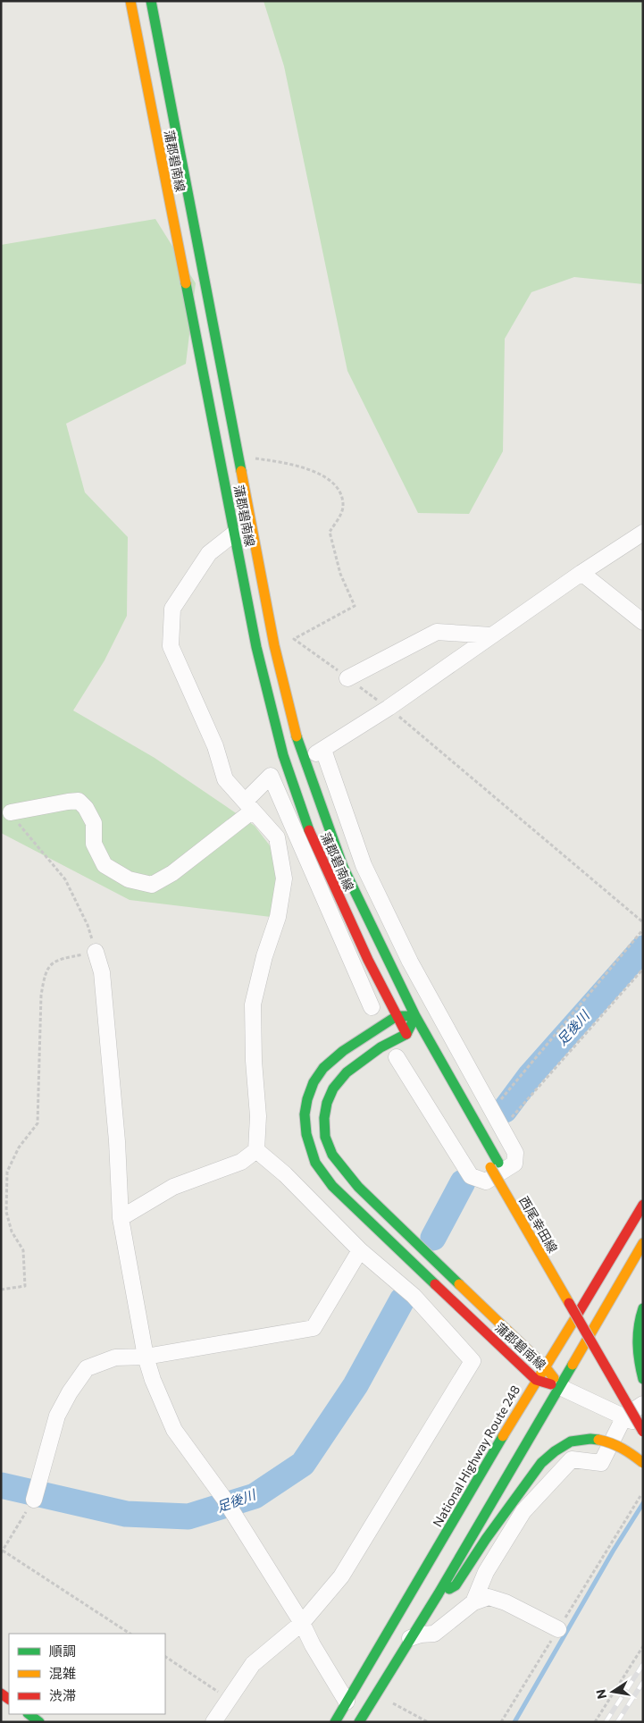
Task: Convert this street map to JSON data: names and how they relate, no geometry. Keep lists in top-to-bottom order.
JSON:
{
  "streets": {
    "main road": ["蒲郡碧南線", "西尾幸田線", "National Highway Route 248"]
  },
  "crossings": [
    ["蒲郡碧南線", "西尾幸田線"],
    ["蒲郡碧南線", "National Highway Route 248"]
  ],
  "water": ["足後川"],
  "legend": ["順調", "混雑", "渋滞"],
  "north": "left"
}
